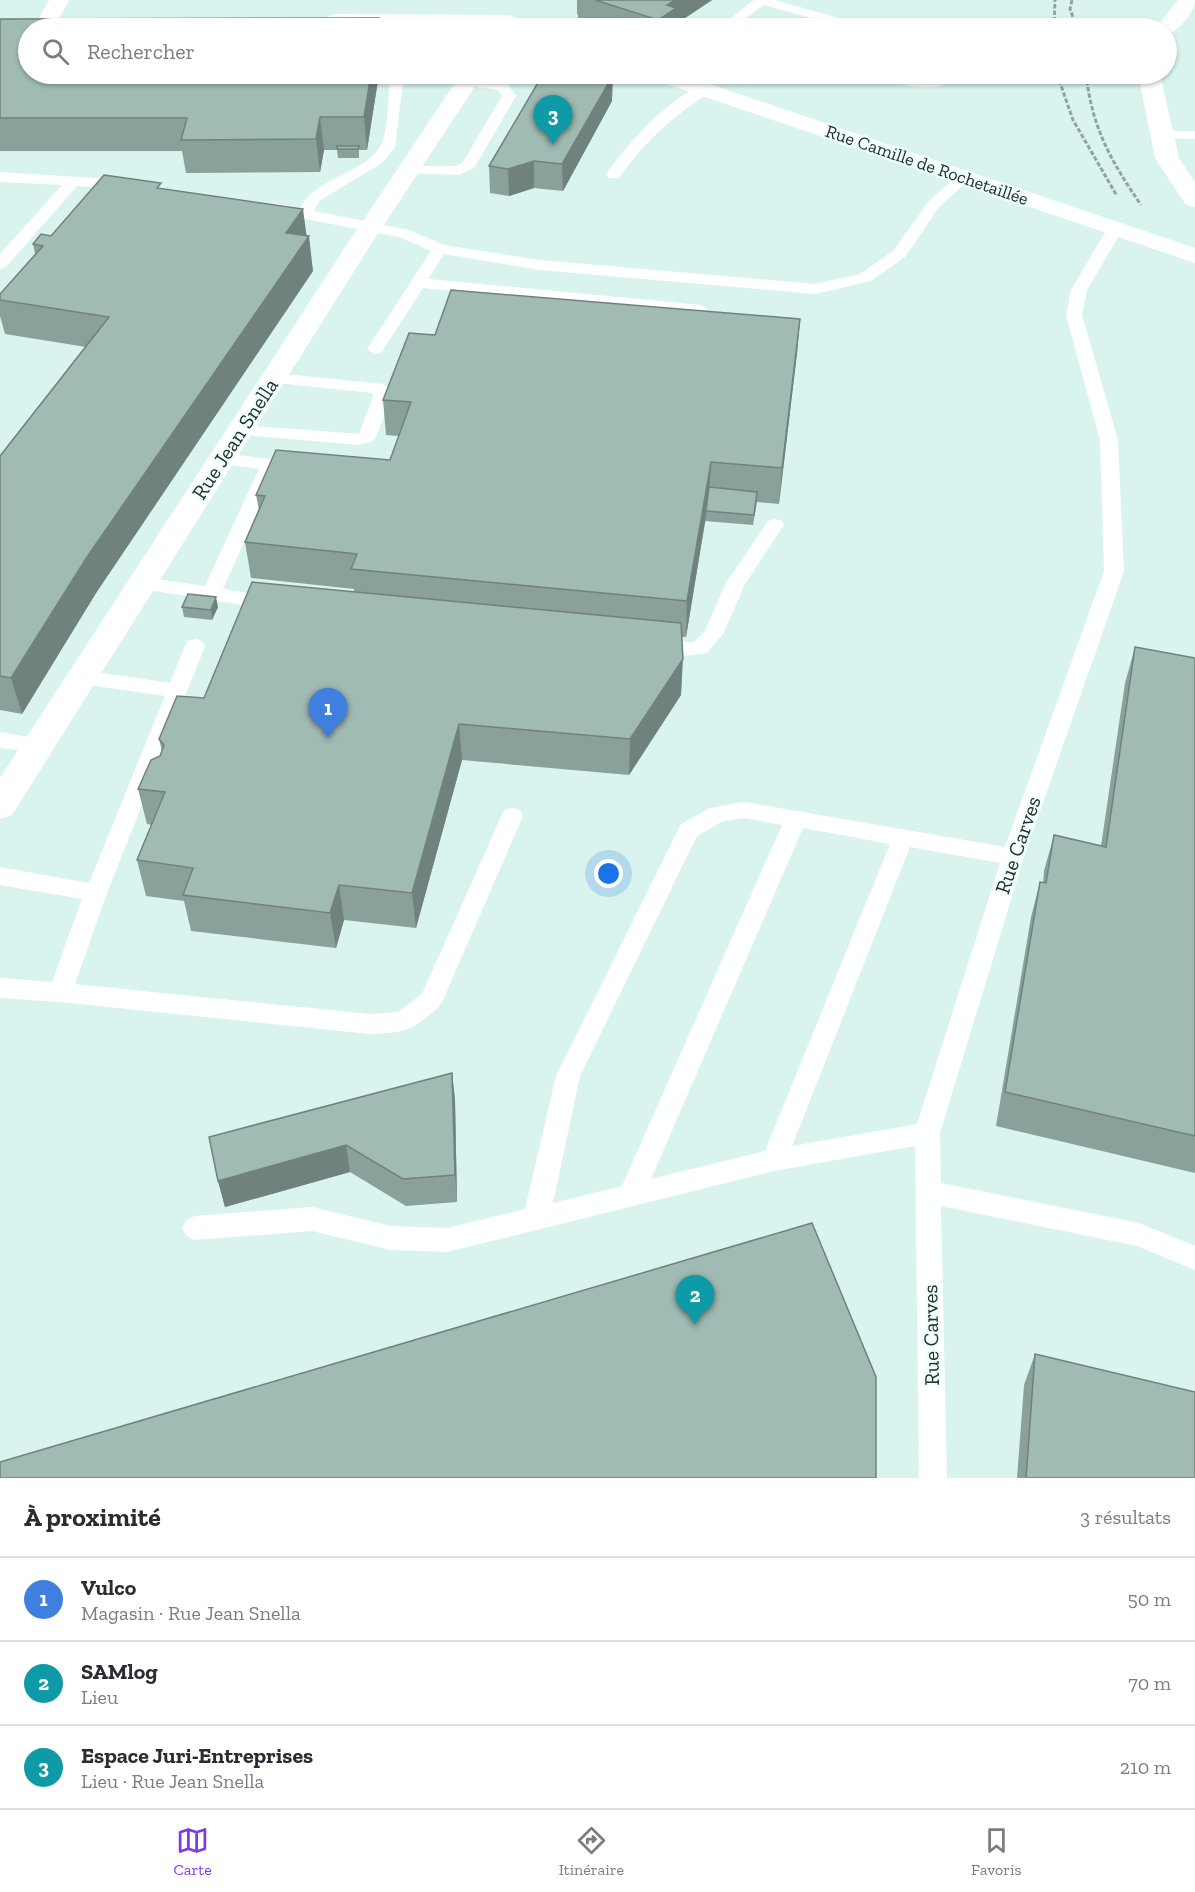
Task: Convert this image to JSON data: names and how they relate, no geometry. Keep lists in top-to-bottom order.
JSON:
{
  "streets": {
    "street": ["Rue Camille de Rochetaillée", "Rue Jean Snella"],
    "lane": ["Rue Carves"]
  },
  "crossings": [
    ["Rue Camille de Rochetaillée", "Rue Carves"]
  ],
  "page": {
    "search": "Rechercher",
    "pins": ["3", "1", "2"],
    "heading": ["À proximité", "3 résultats"],
    "list": [
      {
        "mark": "1",
        "name": "Vulco",
        "note": "Magasin · Rue Jean Snella",
        "value": "50 m"
      },
      {
        "mark": "2",
        "name": "SAMlog",
        "note": "Lieu",
        "value": "70 m"
      },
      {
        "mark": "3",
        "name": "Espace Juri-Entreprises",
        "note": "Lieu · Rue Jean Snella",
        "value": "210 m"
      }
    ],
    "nav": ["Carte", "Itinéraire", "Favoris"]
  }
}
